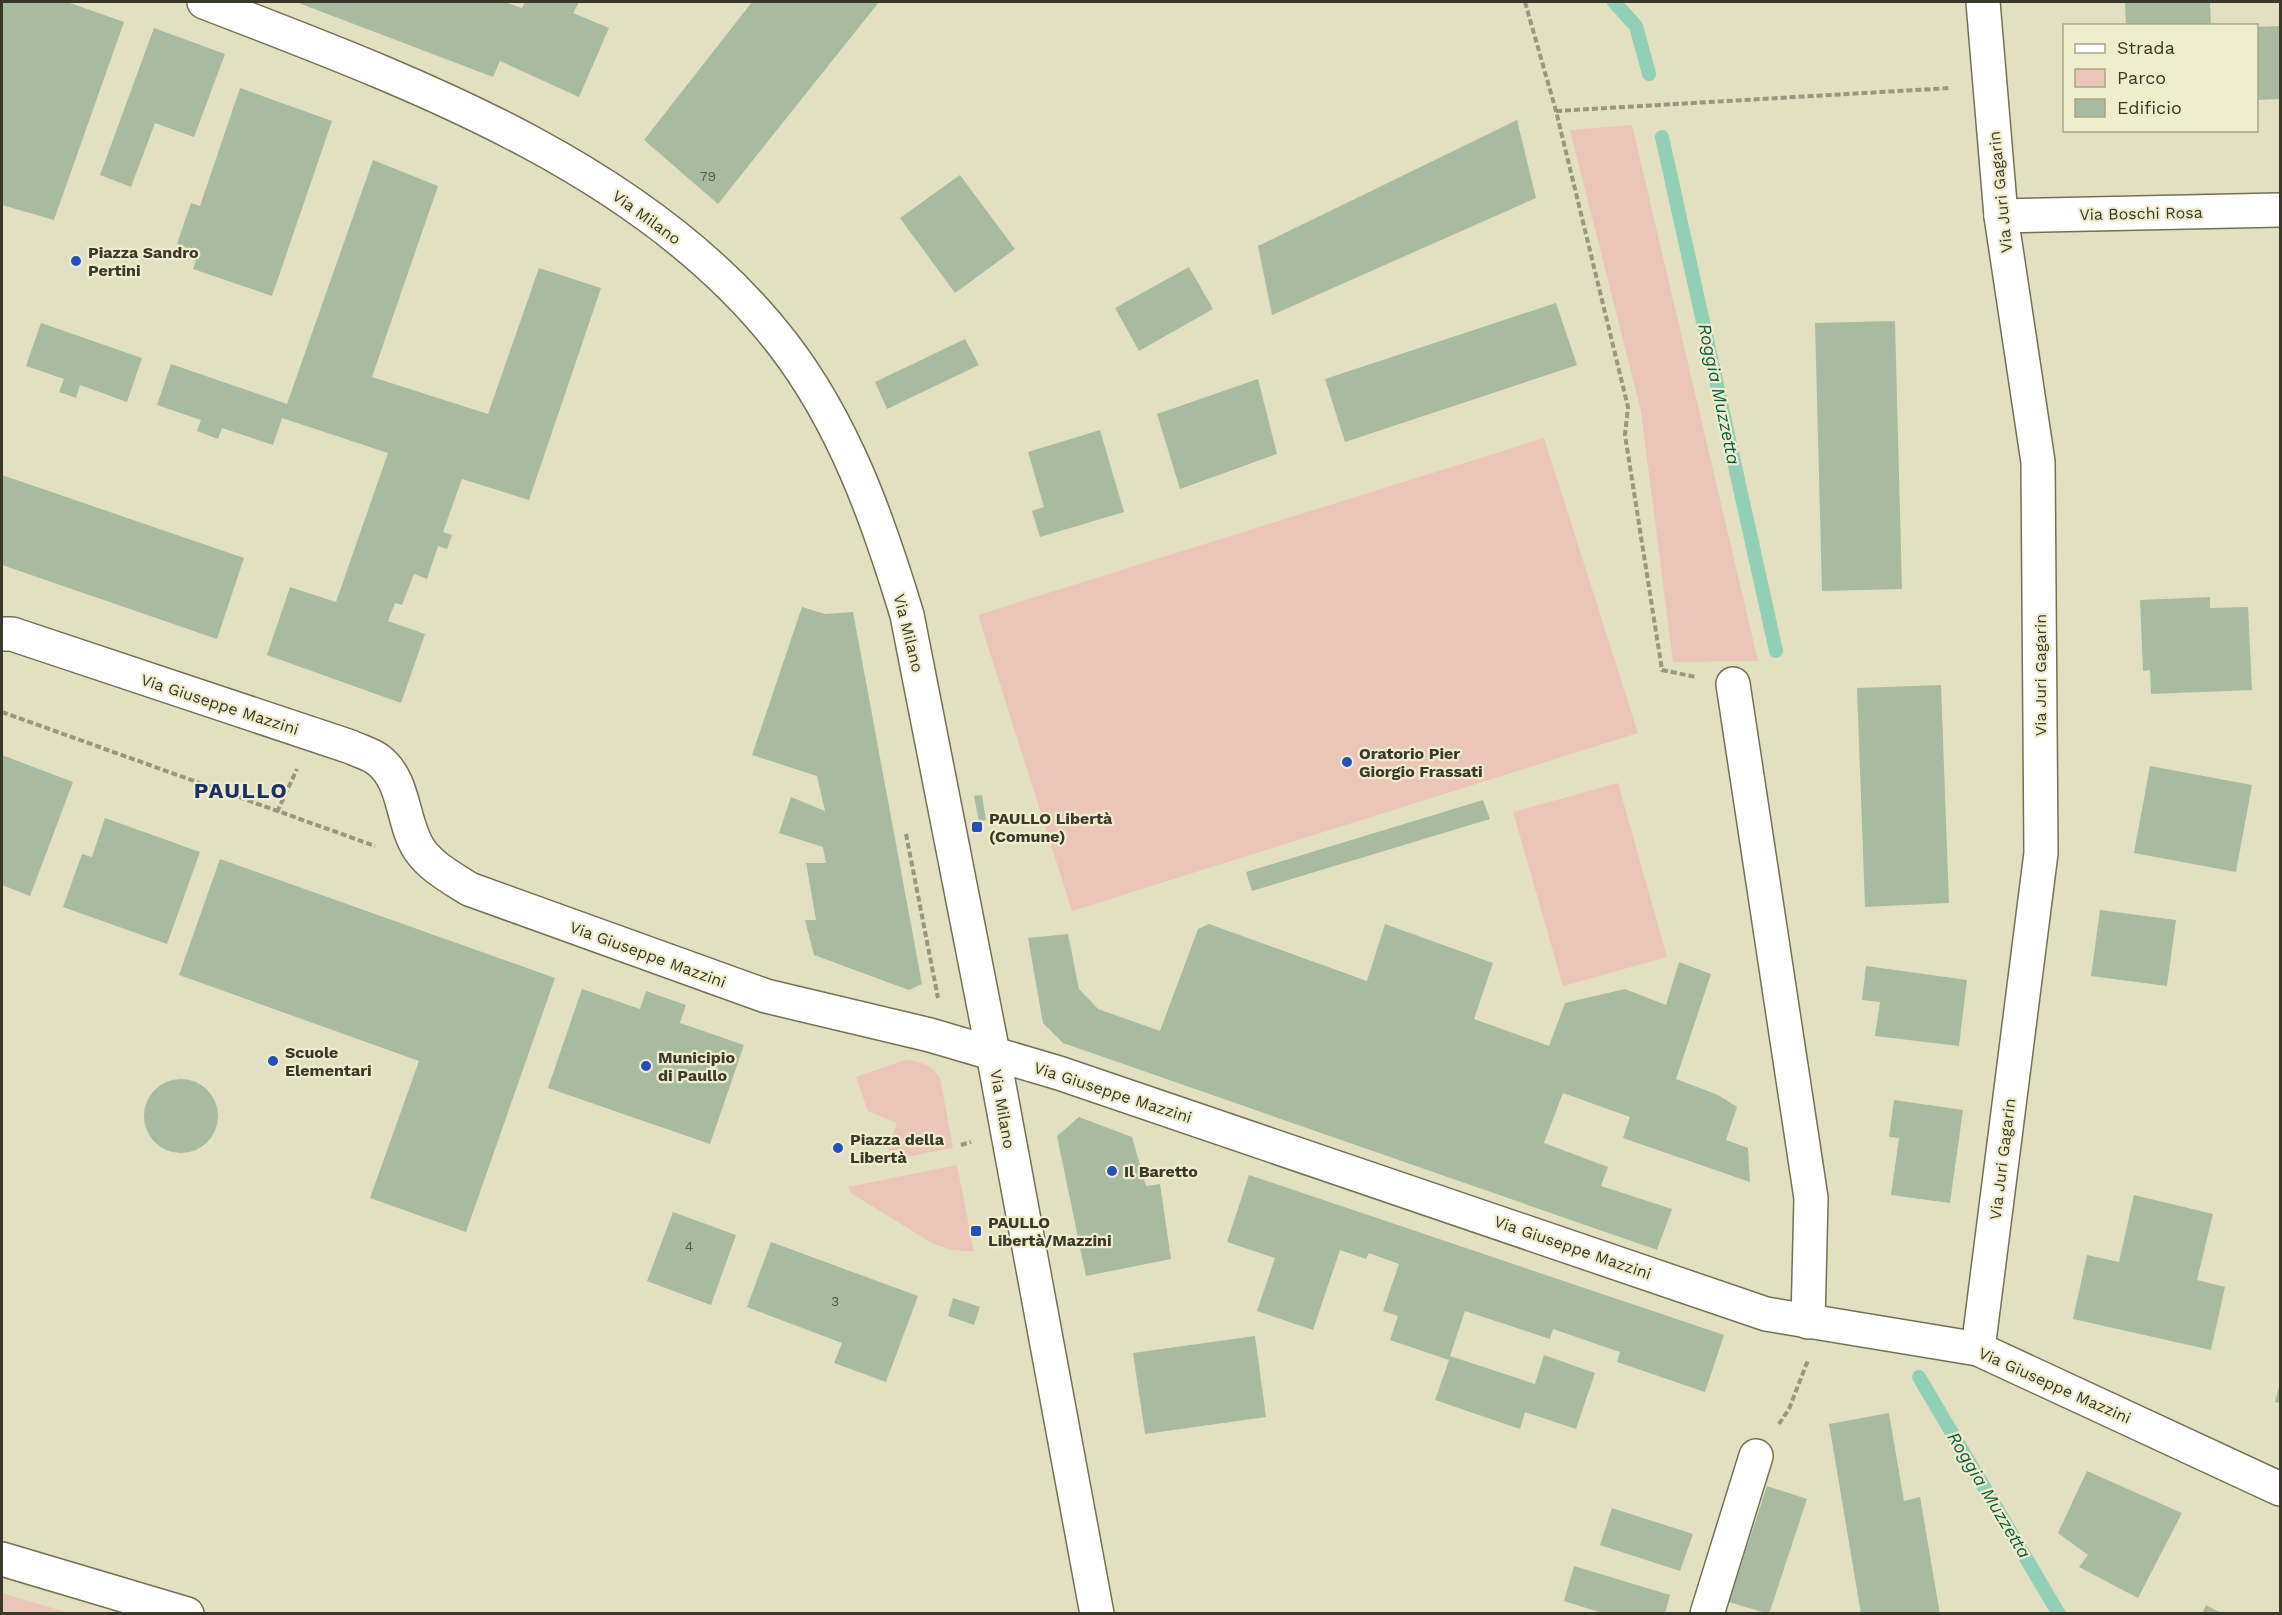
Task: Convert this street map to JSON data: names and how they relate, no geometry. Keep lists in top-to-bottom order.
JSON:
{
  "streets": {
    "street": [
      "Via Juri Gagarin",
      "Via Boschi Rosa",
      "Via Milano",
      "Via Giuseppe Mazzini"
    ]
  },
  "crossings": [
    ["Via Juri Gagarin", "Via Boschi Rosa"],
    ["Via Juri Gagarin", "Via Giuseppe Mazzini"],
    ["Via Milano", "Via Giuseppe Mazzini"]
  ],
  "districts": ["PAULLO"],
  "water": ["Roggia Muzzetta"],
  "places": {
    "other": [
      "Piazza Sandro Pertini",
      "Oratorio Pier Giorgio Frassati",
      "Scuole Elementari",
      "Municipio di Paullo",
      "Piazza della Libertà",
      "Il Baretto"
    ],
    "transit": ["PAULLO Libertà (Comune)", "PAULLO Libertà/Mazzini"]
  },
  "house_numbers": ["79", "4", "3"],
  "legend": ["Strada", "Parco", "Edificio"]
}
